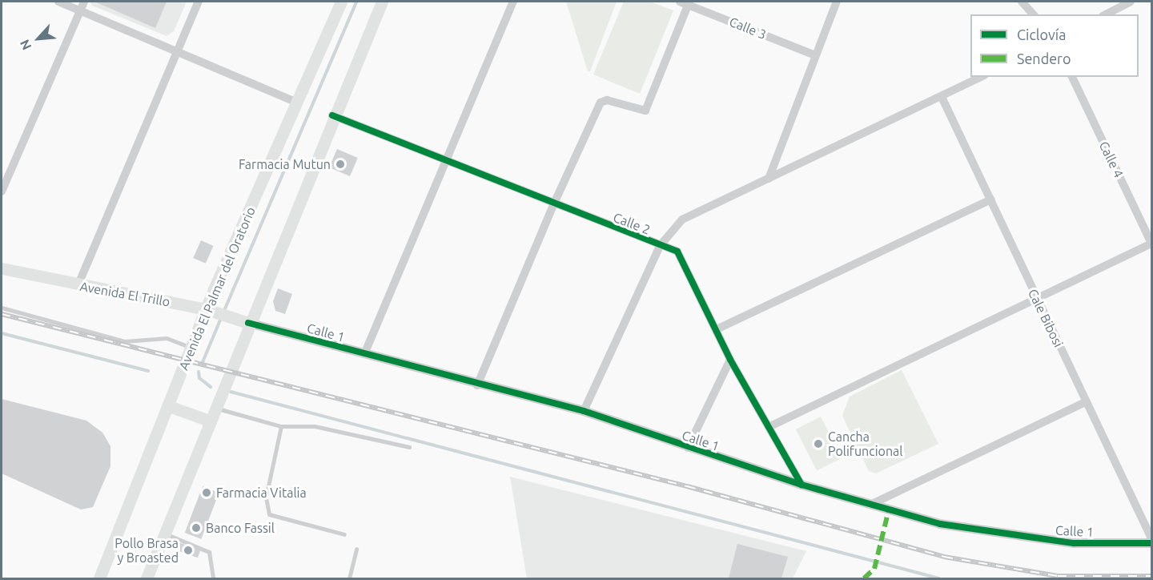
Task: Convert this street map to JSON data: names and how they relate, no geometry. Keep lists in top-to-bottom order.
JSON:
{
  "streets": {
    "main road": ["Avenida El Palmar del Oratorio", "Avenida El Trillo"],
    "street": [
      "Calle 3",
      "Calle 4",
      "Calle 2",
      "Cale Bibosi",
      "Calle 1"
    ]
  },
  "crossings": [
    ["Calle 2", "Calle 1"],
    ["Avenida El Palmar del Oratorio", "Avenida El Trillo"],
    ["Avenida El Trillo", "Calle 1"]
  ],
  "places": [
    "Farmacia Mutun",
    "Cancha Polifuncional",
    "Farmacia Vitalia",
    "Banco Fassil",
    "Pollo Brasa y Broasted"
  ],
  "legend": ["Ciclovía", "Sendero"],
  "north": "bottom left"
}
